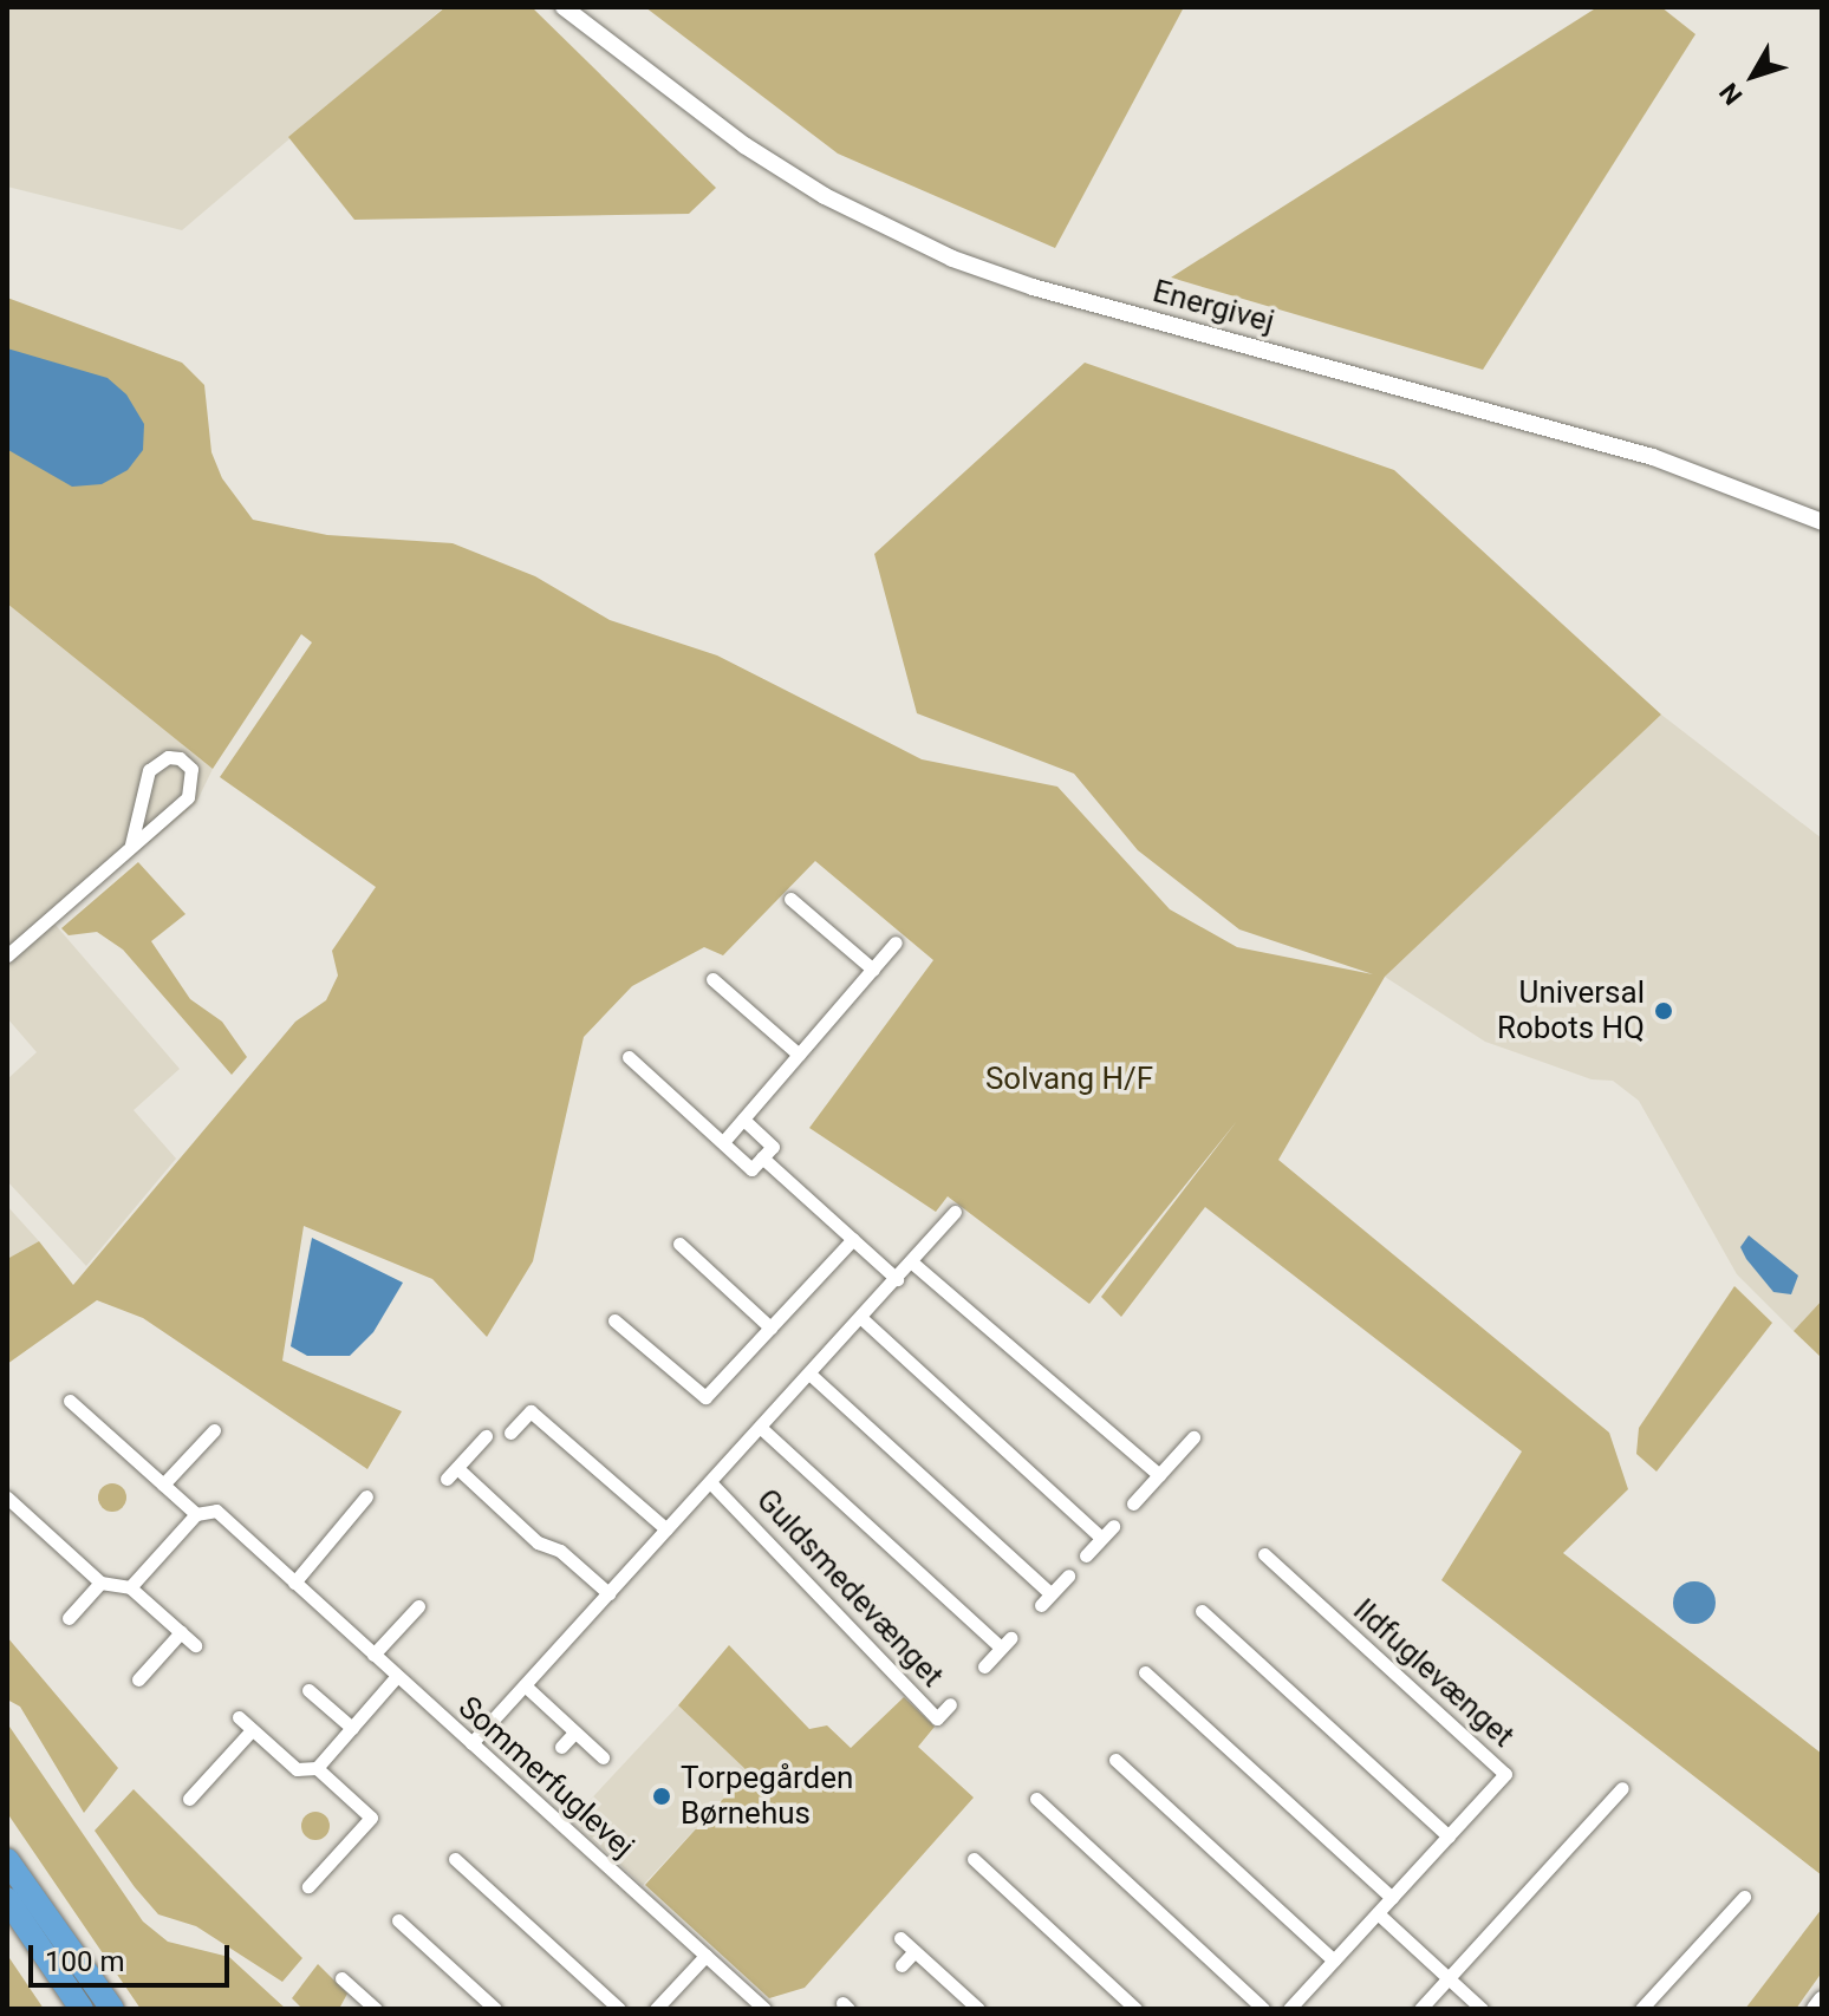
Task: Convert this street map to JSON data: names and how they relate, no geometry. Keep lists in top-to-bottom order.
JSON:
{
  "streets": {
    "street": [
      "Energivej",
      "Guldsmedevænget",
      "Ildfuglevænget",
      "Sommerfuglevej"
    ]
  },
  "crossings": [
    ["Guldsmedevænget", "Sommerfuglevej"]
  ],
  "parks": ["Solvang H/F"],
  "places": ["Universal Robots HQ", "Torpegården Børnehus"],
  "scale_bar": "100 m",
  "north": "bottom left"
}
